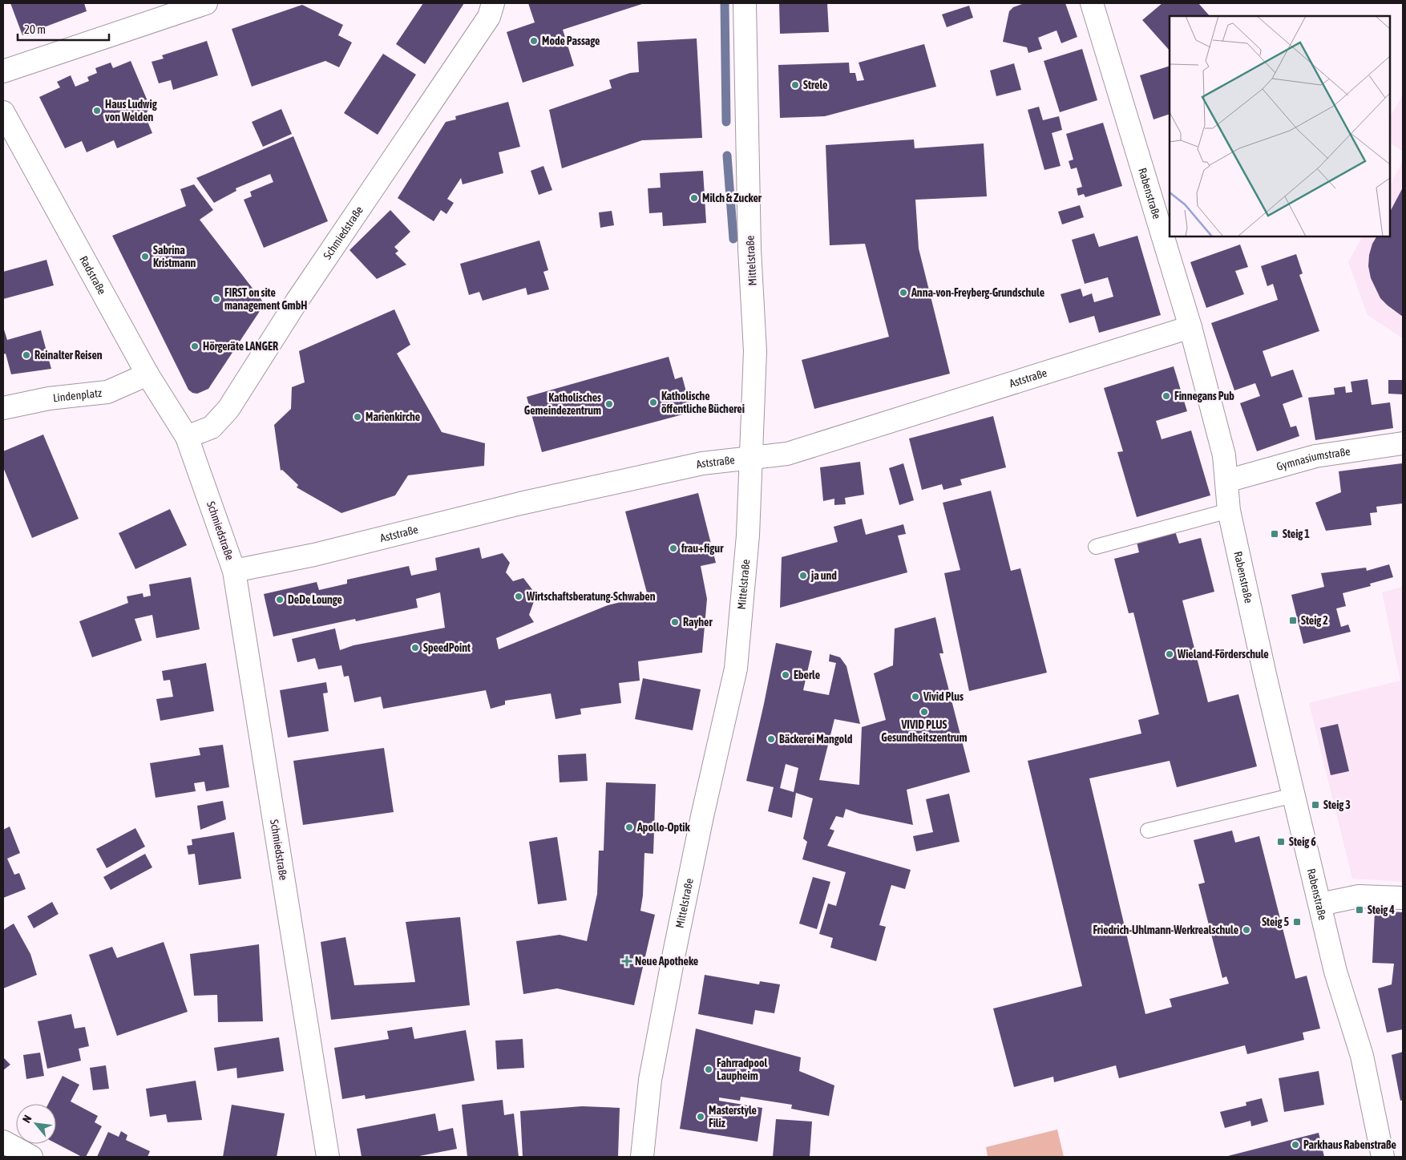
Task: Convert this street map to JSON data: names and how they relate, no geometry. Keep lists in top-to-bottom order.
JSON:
{
  "streets": {
    "street": [
      "Rabenstraße",
      "Schmiedstraße",
      "Mittelstraße",
      "Radstraße",
      "Aststraße",
      "Lindenplatz",
      "Gymnasiumstraße"
    ]
  },
  "crossings": [
    ["Rabenstraße", "Aststraße"],
    ["Rabenstraße", "Gymnasiumstraße"],
    ["Schmiedstraße", "Radstraße"],
    ["Schmiedstraße", "Aststraße"],
    ["Mittelstraße", "Aststraße"],
    ["Radstraße", "Lindenplatz"]
  ],
  "places": {
    "other": [
      "Mode Passage",
      "Strele",
      "Haus Ludwig von Welden",
      "Milch & Zucker",
      "Sabrina Kristmann",
      "Anna-von-Freyberg-Grundschule",
      "FIRST on site management GmbH",
      "Hörgeräte LANGER",
      "Reinalter Reisen",
      "Finnegans Pub",
      "Katholische öffentliche Bücherei",
      "Katholisches Gemeindezentrum",
      "Marienkirche",
      "frau+figur",
      "ja und",
      "Wirtschaftsberatung-Schwaben",
      "DeDe Lounge",
      "Rayher",
      "SpeedPoint",
      "Wieland-Förderschule",
      "Eberle",
      "Vivid Plus",
      "VIVID PLUS Gesundheitszentrum",
      "Bäckerei Mangold",
      "Apollo-Optik",
      "Friedrich-Uhlmann-Werkrealschule",
      "Fahrradpool Laupheim",
      "Masterstyle Filiz",
      "Parkhaus Rabenstraße"
    ],
    "transit": [
      "Steig 1",
      "Steig 2",
      "Steig 3",
      "Steig 6",
      "Steig 4",
      "Steig 5"
    ],
    "health": ["Neue Apotheke"]
  },
  "scale_bar": "20 m",
  "north": "top left"
}
